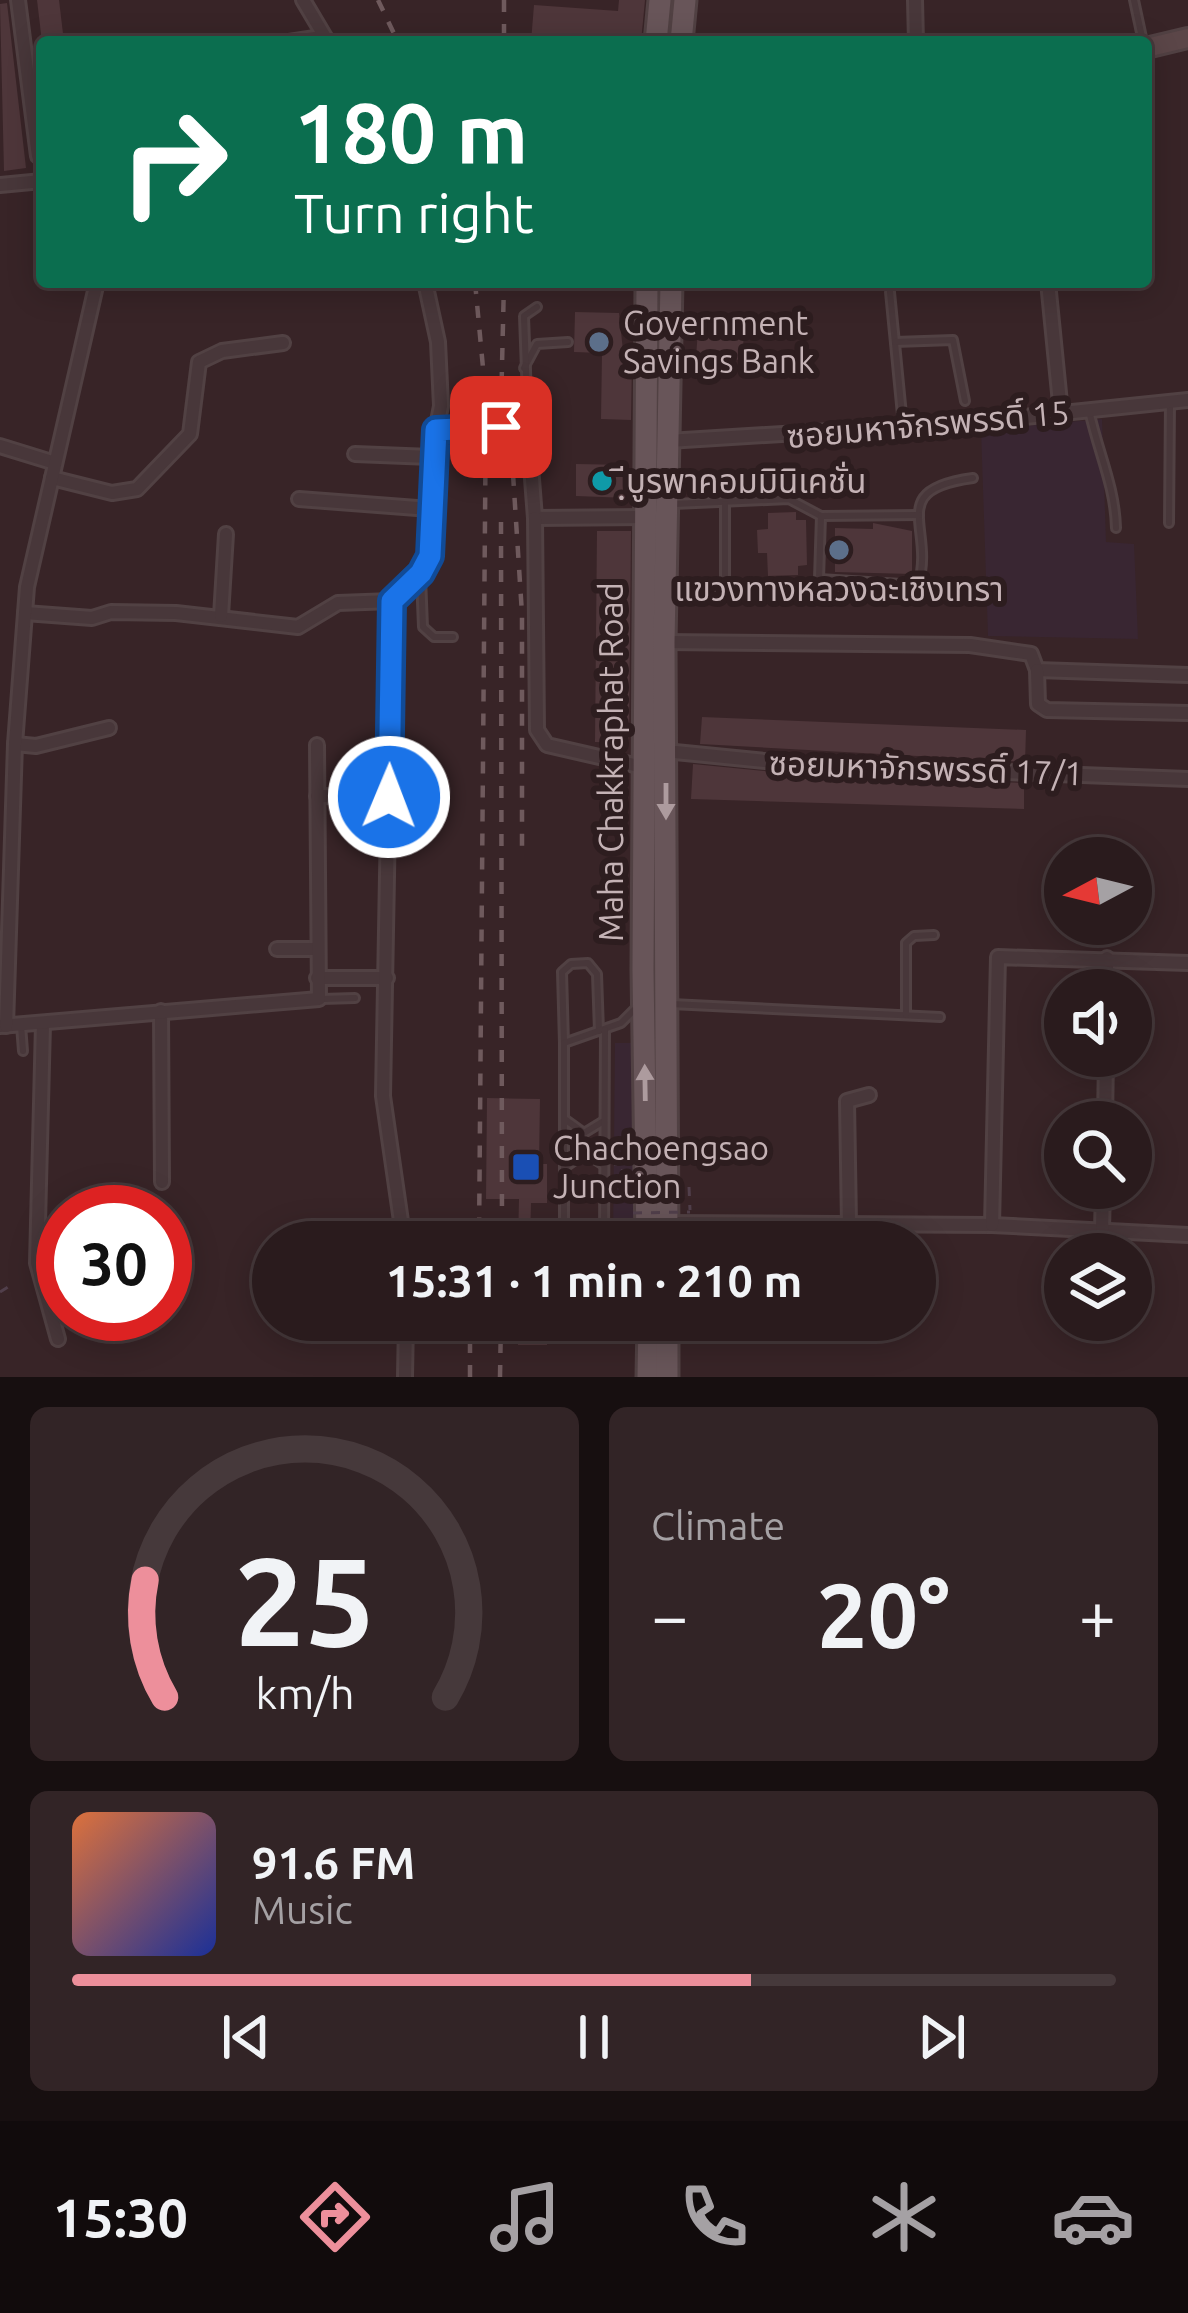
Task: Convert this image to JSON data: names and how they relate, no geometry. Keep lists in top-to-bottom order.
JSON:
{
  "streets": {
    "main road": ["Maha Chakkraphat Road"],
    "street": ["ซอยมหาจักรพรรดิ์ 15", "ซอยมหาจักรพรรดิ์ 17/1"]
  },
  "crossings": [
    ["ซอยมหาจักรพรรดิ์ 15", "Maha Chakkraphat Road"],
    ["Maha Chakkraphat Road", "ซอยมหาจักรพรรดิ์ 17/1"]
  ],
  "places": {
    "other": ["Government Savings Bank", "ฺีบูรพาคอมมินิเคชั่น", "แขวงทางหลวงฉะเชิงเทรา"],
    "transit": ["Chachoengsao Junction"]
  },
  "north": "left",
  "page": {
    "turn": ["180 m", "Turn right"],
    "limit": "30",
    "trip": "15:31 · 1 min · 210 m",
    "tile": "Climate",
    "heat": ["−", "20°", "+"],
    "song": ["91.6 FM", "Music"],
    "tabs": "15:30",
    "gauge": ["25", "km/h"]
  }
}
